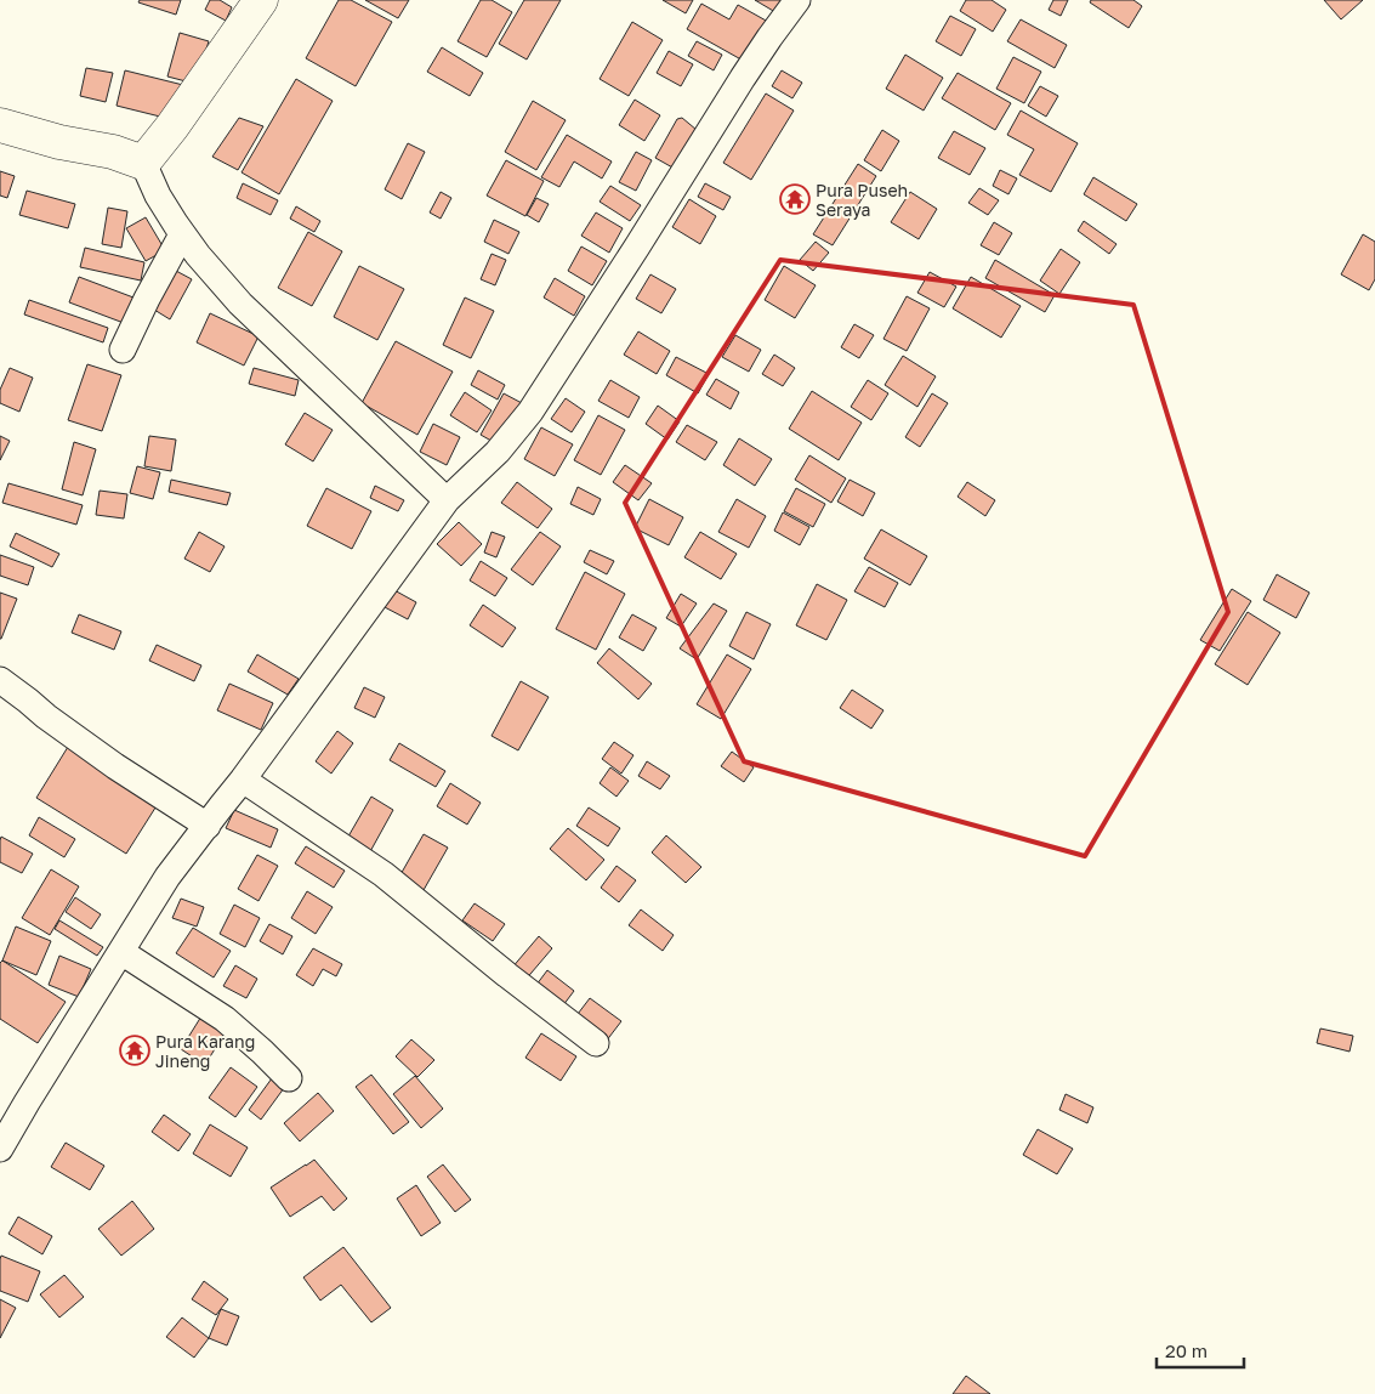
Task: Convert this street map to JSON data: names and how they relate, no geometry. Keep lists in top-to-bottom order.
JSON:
{
  "places": {
    "temple": ["Pura Puseh Seraya", "Pura Karang Jineng"]
  },
  "scale_bar": "20 m"
}
